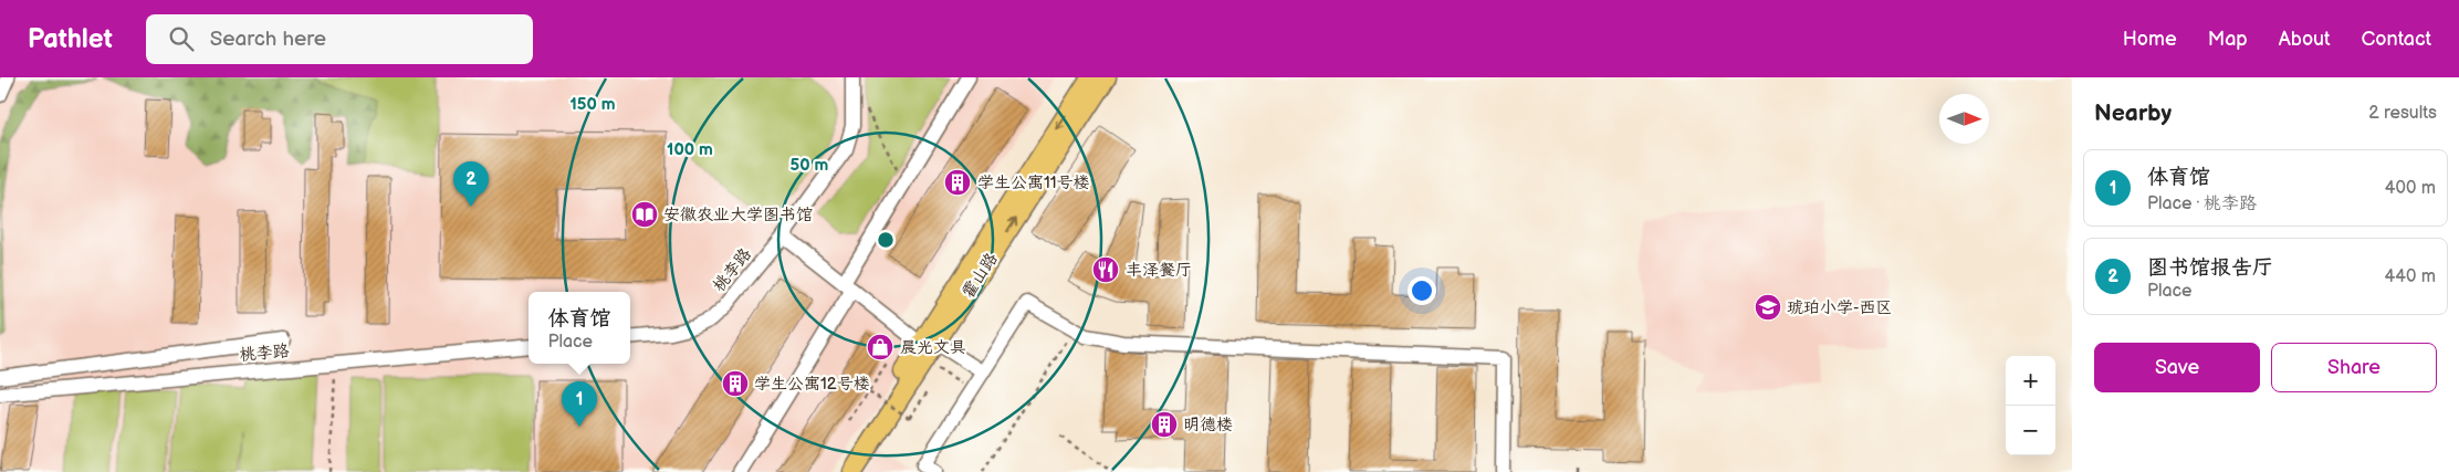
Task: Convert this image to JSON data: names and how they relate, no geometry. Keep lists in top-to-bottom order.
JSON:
{
  "streets": {
    "main road": ["霍山路"],
    "street": ["桃李路"]
  },
  "places": {
    "building": ["学生公寓11号楼", "学生公寓12号楼", "明德楼"],
    "library": ["安徽农业大学图书馆"],
    "restaurant": ["丰泽餐厅"],
    "school or university": ["琥珀小学-西区"],
    "shop": ["晨光文具"]
  },
  "north": "right",
  "page": {
    "header": "Pathlet",
    "search": "Search here",
    "nav": [
      "Home",
      "Map",
      "About",
      "Contact"
    ],
    "heading": ["Nearby", "2 results"],
    "list": [
      {
        "mark": "1",
        "name": "体育馆",
        "note": "Place · 桃李路",
        "value": "400 m"
      },
      {
        "mark": "2",
        "name": "图书馆报告厅",
        "note": "Place",
        "value": "440 m"
      }
    ],
    "pins": ["2", "1"],
    "popup": ["体育馆", "Place"],
    "buttons": ["Save", "Share"],
    "map_buttons": ["+", "−"]
  },
  "rings": ["150 m", "100 m", "50 m"]
}
